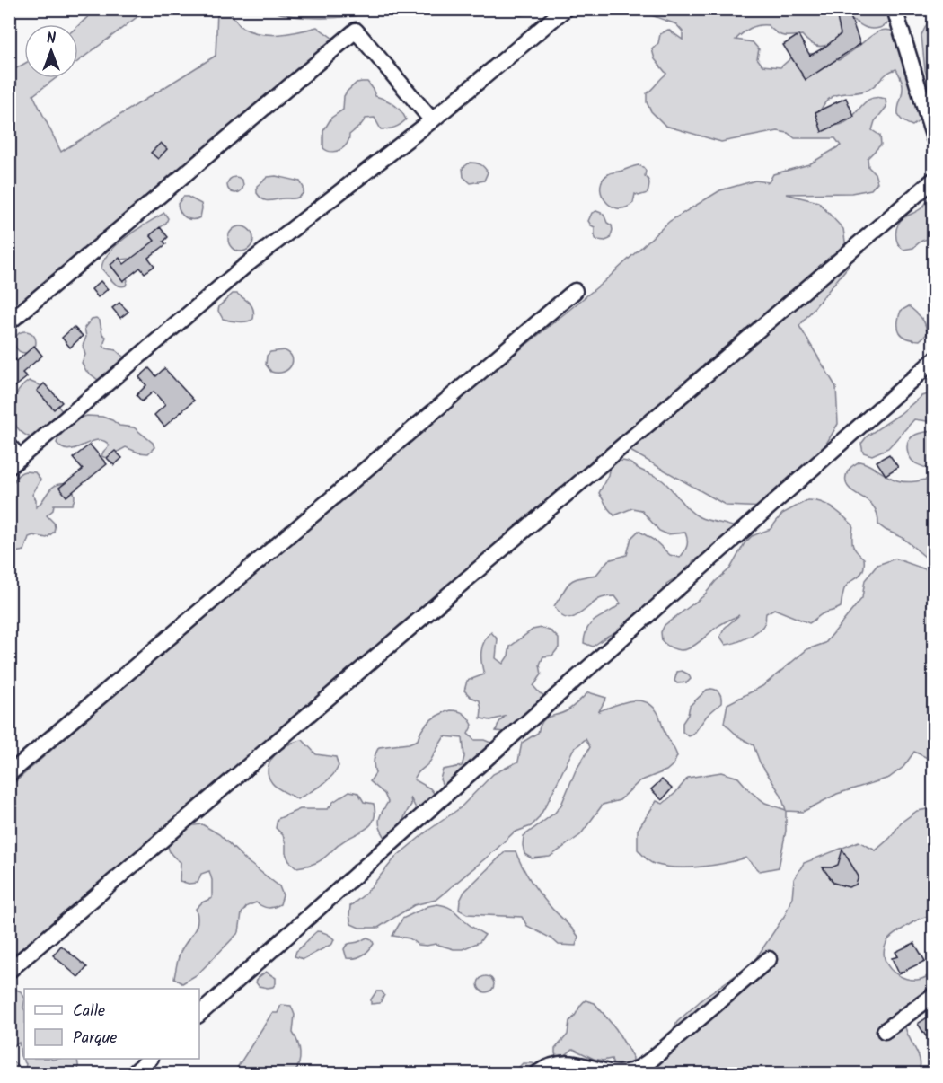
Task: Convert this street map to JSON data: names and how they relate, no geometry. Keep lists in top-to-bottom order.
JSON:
{
  "legend": ["Calle", "Parque"],
  "north": "top"
}
